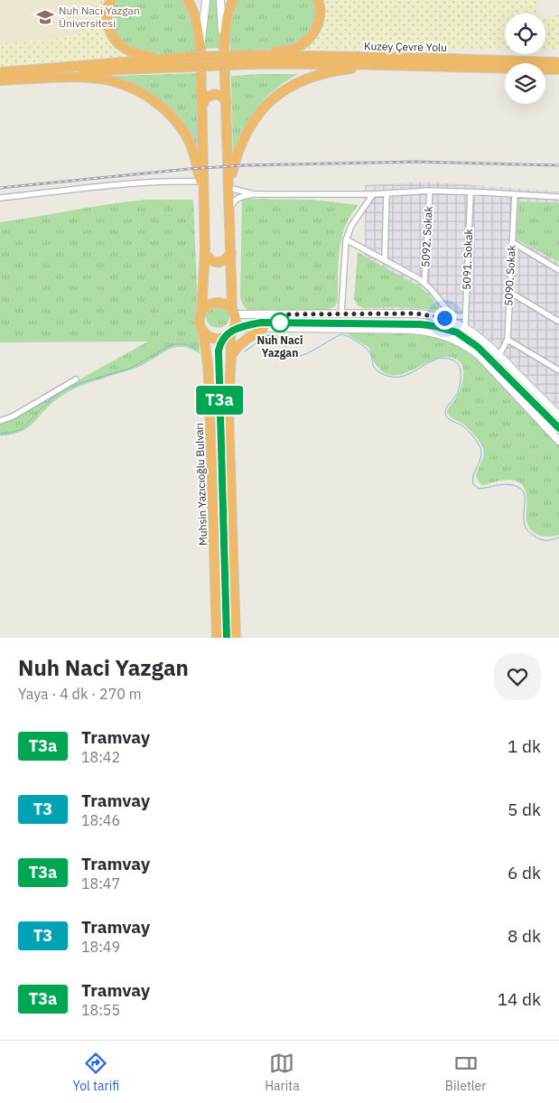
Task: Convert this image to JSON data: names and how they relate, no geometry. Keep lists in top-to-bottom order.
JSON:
{
  "streets": {
    "highway": ["Kuzey Çevre Yolu", "Muhsin Yazıcıoğlu Bulvarı"],
    "street": ["5092. Sokak", "5091. Sokak", "5090. Sokak"]
  },
  "places": {
    "school or university": ["Nuh Naci Yazgan Üniversitesi"],
    "other": ["Nuh Naci Yazgan"]
  },
  "lines": ["tram line T3a"],
  "page": {
    "on_map": "T3a",
    "heading": ["Nuh Naci Yazgan", "Yaya · 4 dk · 270 m"],
    "list": [
      {
        "mark": "T3a",
        "name": "Tramvay",
        "note": "18:42",
        "value": "1 dk"
      },
      {
        "mark": "T3",
        "name": "Tramvay",
        "note": "18:46",
        "value": "5 dk"
      },
      {
        "mark": "T3a",
        "name": "Tramvay",
        "note": "18:47",
        "value": "6 dk"
      },
      {
        "mark": "T3",
        "name": "Tramvay",
        "note": "18:49",
        "value": "8 dk"
      },
      {
        "mark": "T3a",
        "name": "Tramvay",
        "note": "18:55",
        "value": "14 dk"
      }
    ],
    "tabs": ["Yol tarifi", "Harita", "Biletler"]
  }
}
